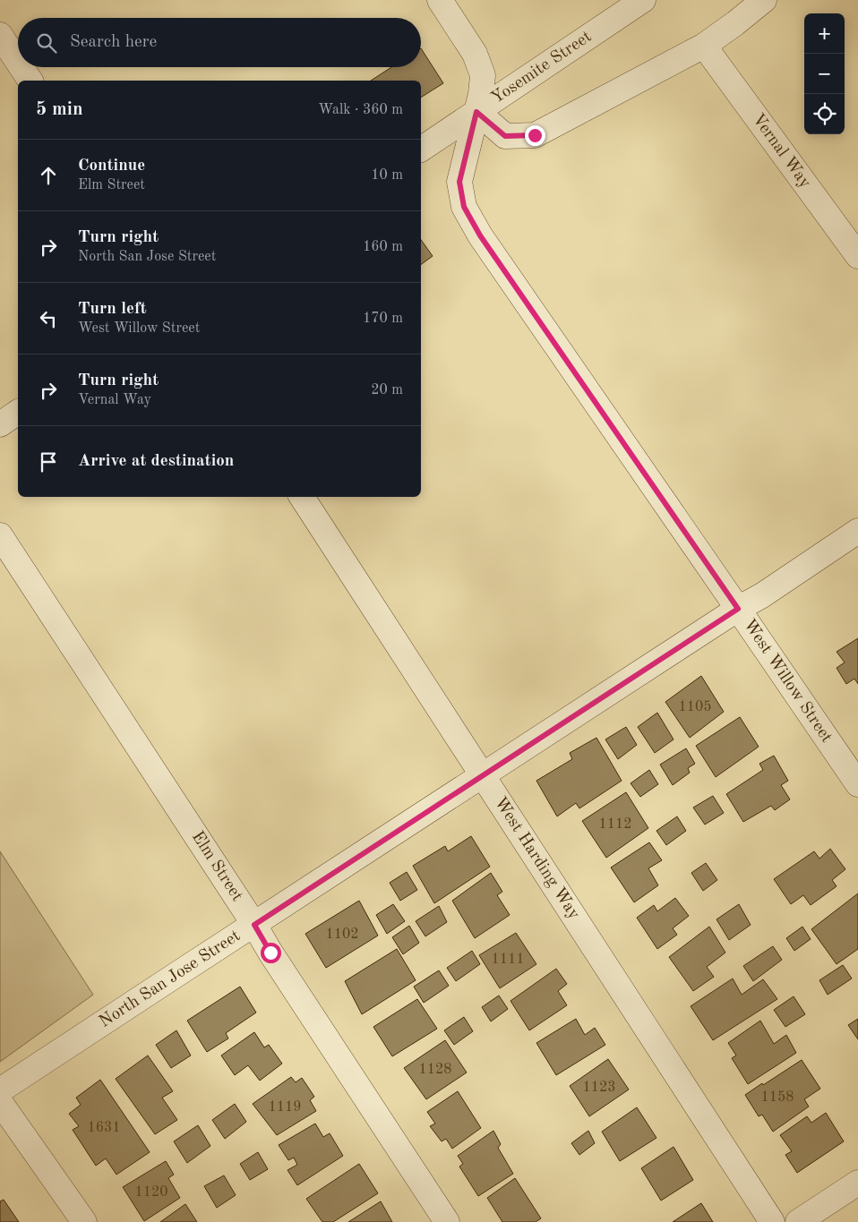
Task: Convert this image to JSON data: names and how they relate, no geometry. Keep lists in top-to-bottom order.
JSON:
{
  "streets": {
    "street": [
      "Yosemite Street",
      "Vernal Way",
      "West Willow Street",
      "West Harding Way",
      "Elm Street",
      "North San Jose Street"
    ]
  },
  "crossings": [
    ["Yosemite Street", "West Willow Street"],
    ["West Willow Street", "North San Jose Street"],
    ["West Harding Way", "North San Jose Street"],
    ["Elm Street", "North San Jose Street"]
  ],
  "house_numbers": [
    "1105",
    "1112",
    "1102",
    "1111",
    "1128",
    "1123",
    "1158",
    "1119",
    "1631",
    "1120"
  ],
  "page": {
    "map_buttons": ["+", "−"],
    "search": "Search here",
    "heading": ["5 min", "Walk · 360 m"],
    "list": [
      ["Continue", "Elm Street", "10 m"],
      ["Turn right", "North San Jose Street", "160 m"],
      ["Turn left", "West Willow Street", "170 m"],
      ["Turn right", "Vernal Way", "20 m"],
      "Arrive at destination"
    ]
  }
}
